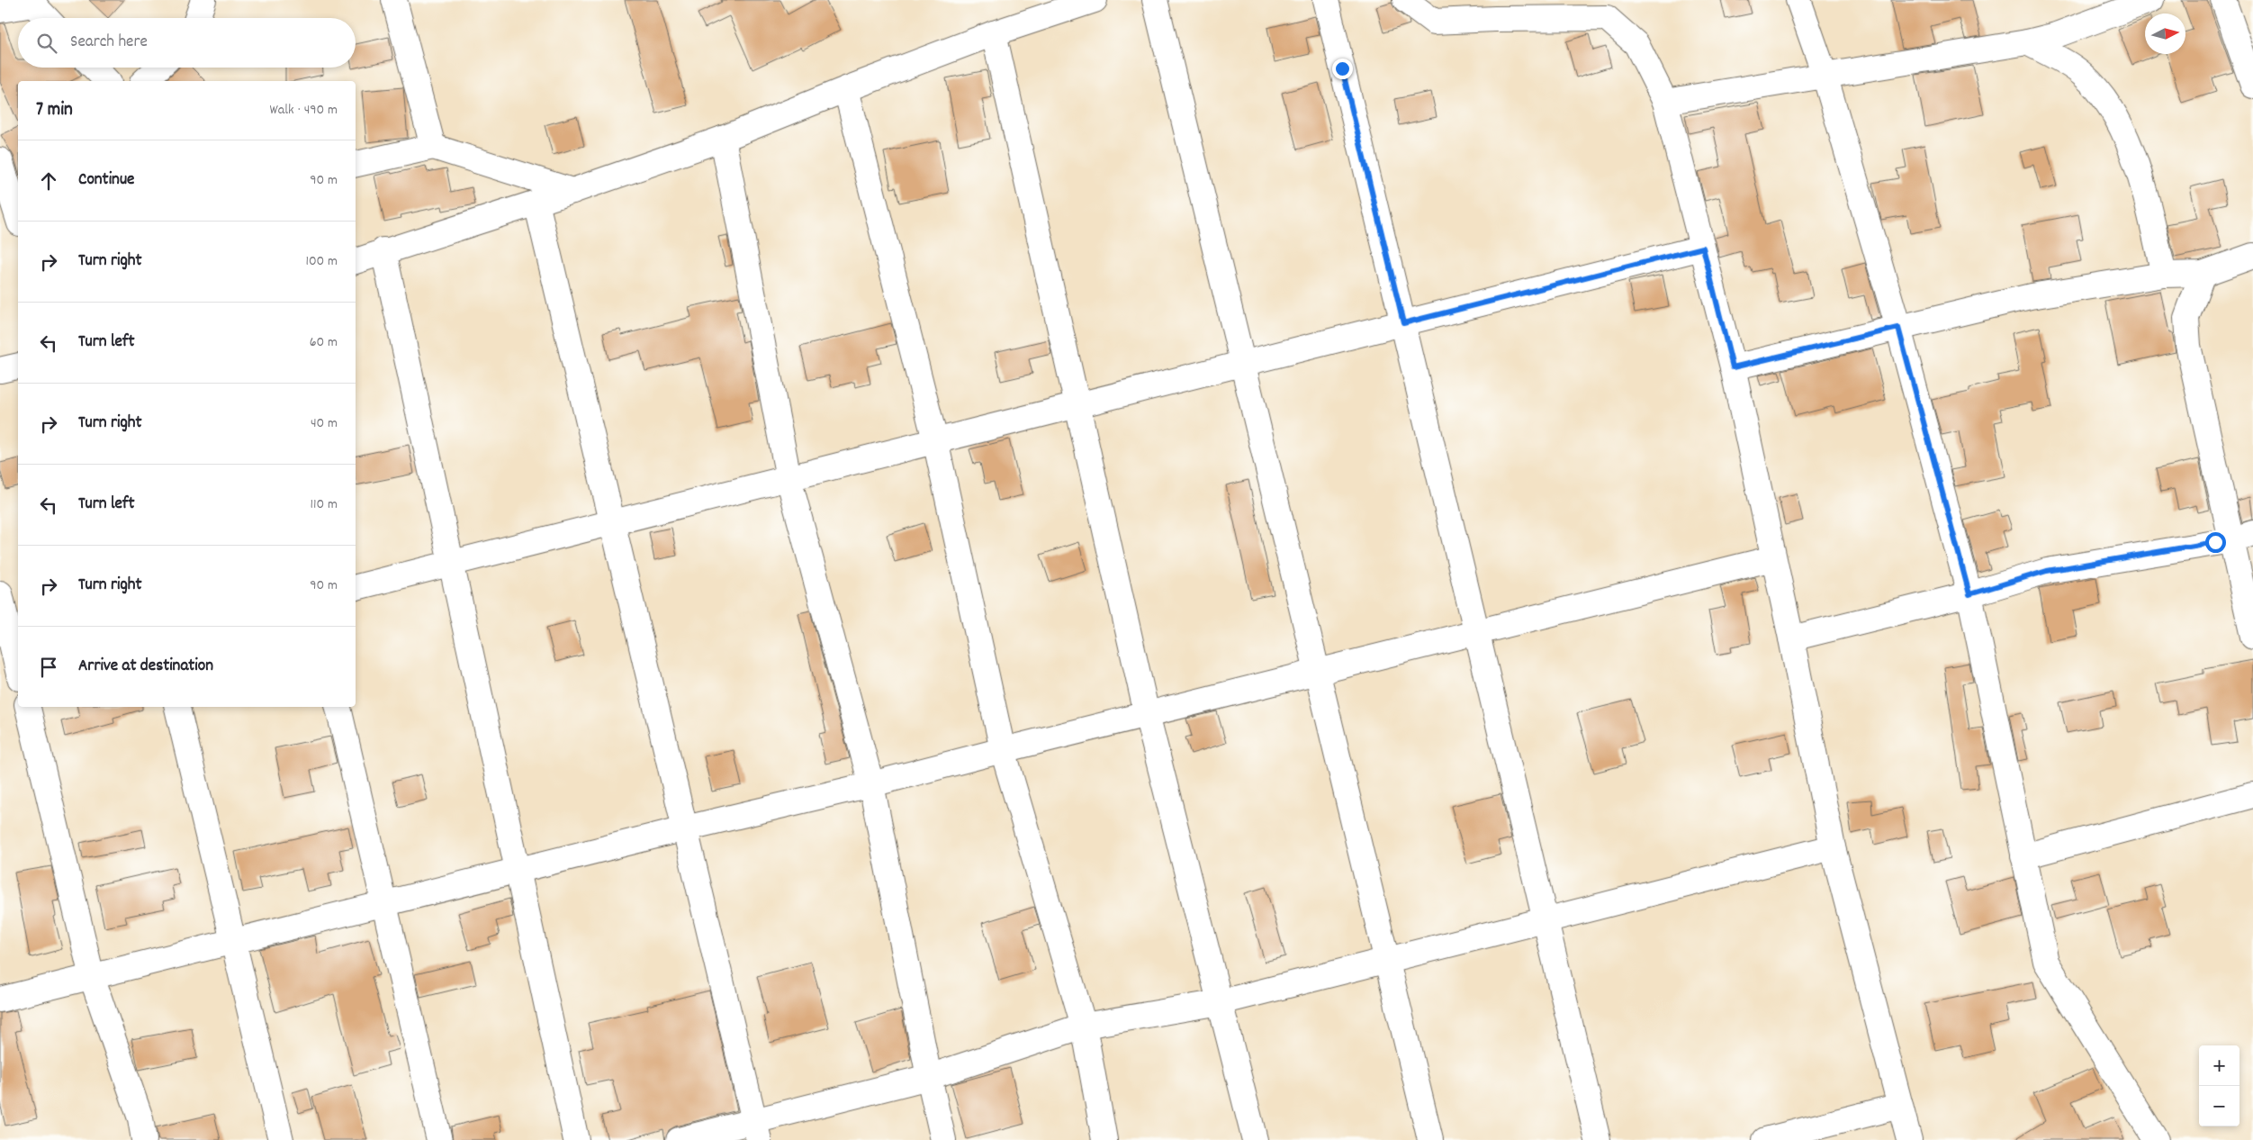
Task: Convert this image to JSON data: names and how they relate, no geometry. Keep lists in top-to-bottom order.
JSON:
{
  "north": "right",
  "page": {
    "search": "Search here",
    "heading": ["7 min", "Walk · 490 m"],
    "list": [
      ["Continue", "90 m"],
      ["Turn right", "100 m"],
      ["Turn left", "60 m"],
      ["Turn right", "40 m"],
      ["Turn left", "110 m"],
      ["Turn right", "90 m"],
      "Arrive at destination"
    ],
    "map_buttons": ["+", "−"]
  }
}
